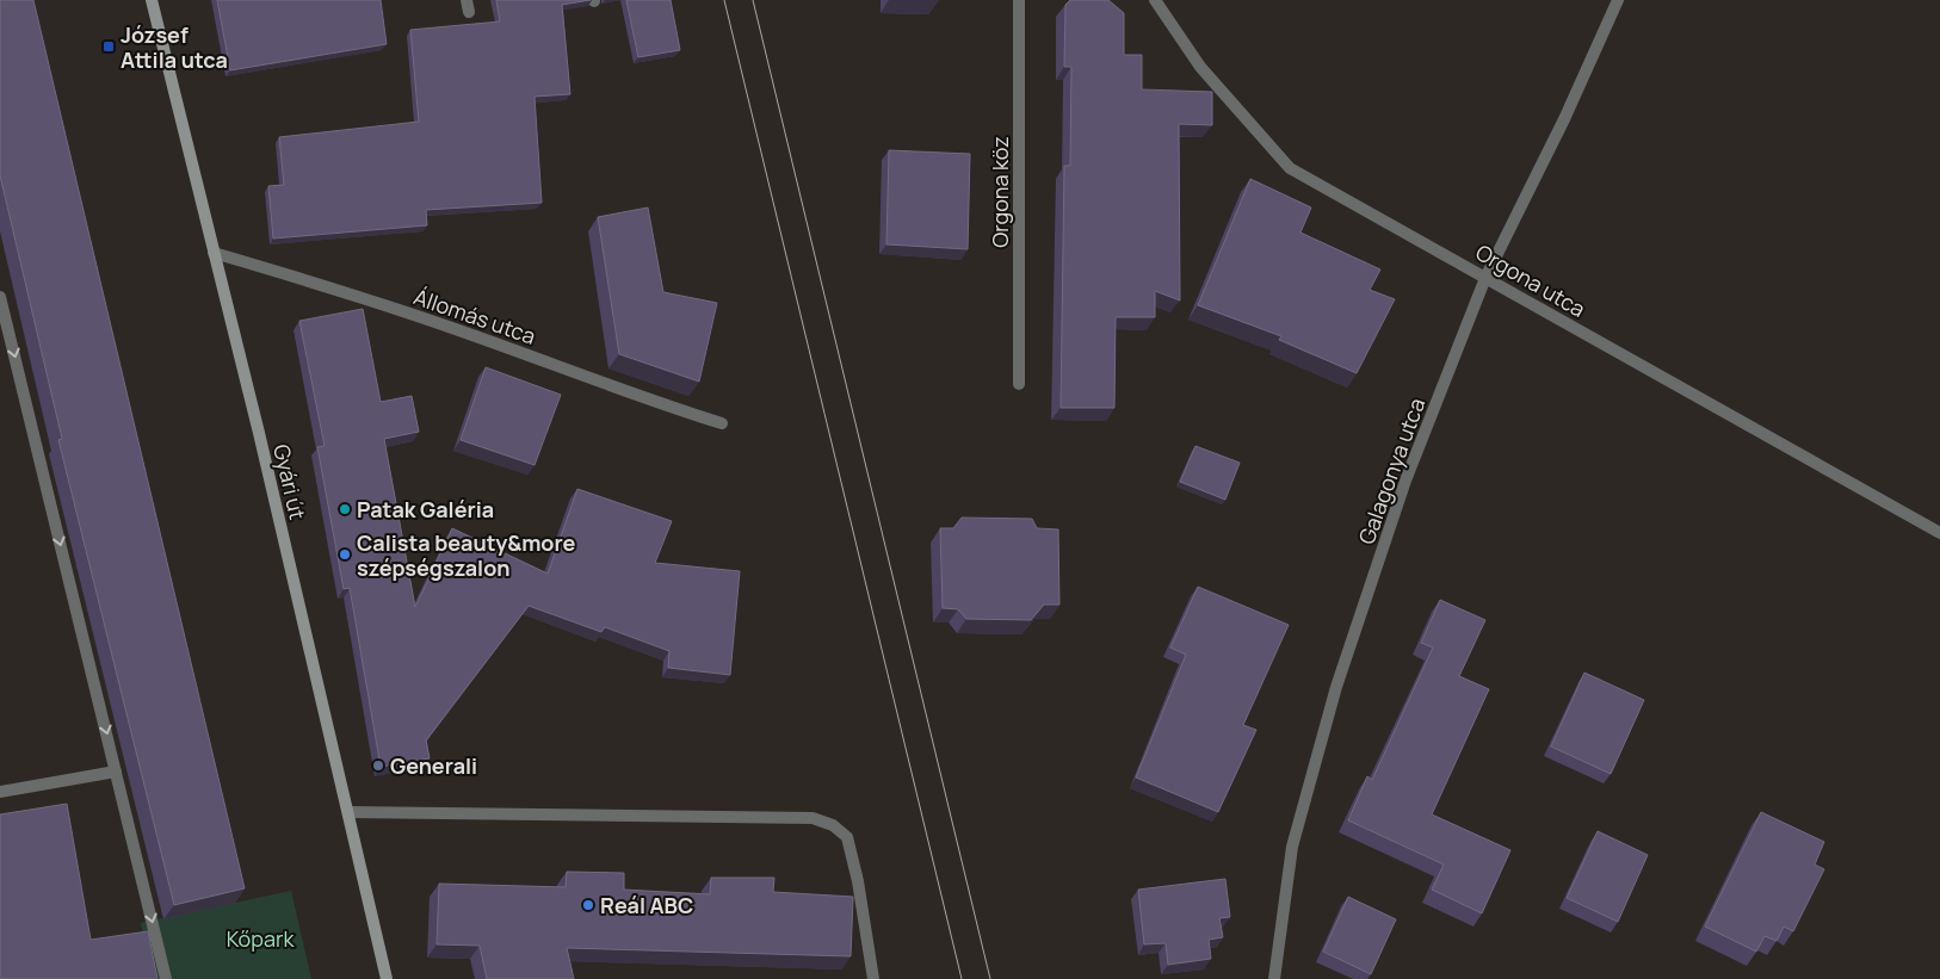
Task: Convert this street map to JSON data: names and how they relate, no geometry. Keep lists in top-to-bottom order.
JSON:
{
  "streets": {
    "street": [
      "Orgona köz",
      "Orgona utca",
      "Állomás utca",
      "Galagonya utca",
      "Gyári út"
    ]
  },
  "crossings": [
    ["Orgona utca", "Galagonya utca"],
    ["Állomás utca", "Gyári út"]
  ],
  "parks": ["Kőpark"],
  "places": {
    "transit": ["József Attila utca"],
    "other": [
      "Patak Galéria",
      "Calista beauty&more szépségszalon",
      "Generali",
      "Reál ABC"
    ]
  }
}
